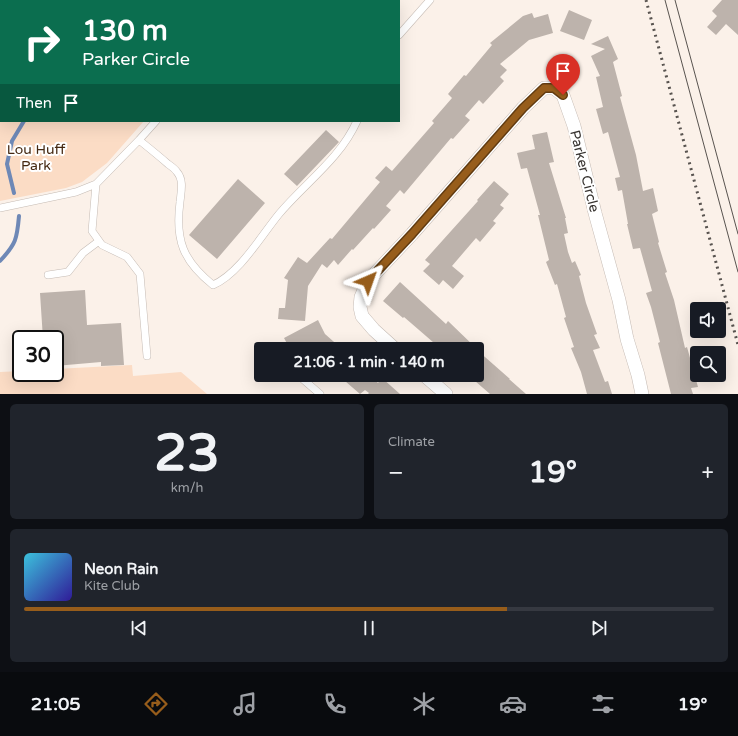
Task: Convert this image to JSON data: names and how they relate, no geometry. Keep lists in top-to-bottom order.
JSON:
{
  "streets": {
    "street": ["Parker Circle"]
  },
  "parks": ["Lou Huff Park"],
  "page": {
    "turn": ["130 m", "Parker Circle"],
    "then": "Then",
    "limit": "30",
    "trip": "21:06 · 1 min · 140 m",
    "tile": [
      ["23", "km/h"],
      "Climate"
    ],
    "heat": ["−", "19°", "+"],
    "song": ["Neon Rain", "Kite Club"],
    "tabs": ["21:05", "19°"]
  }
}
